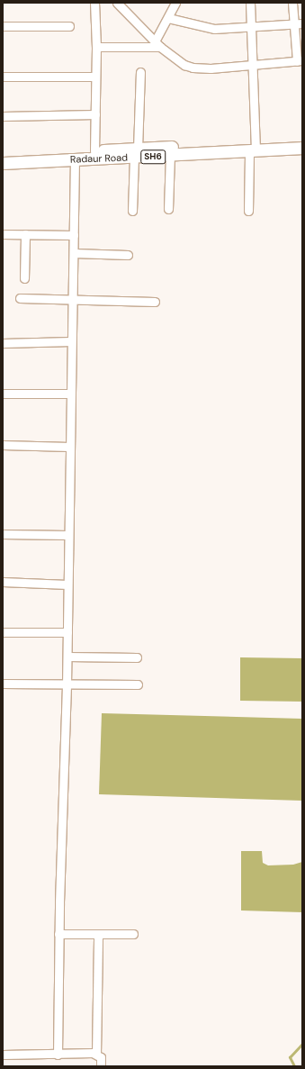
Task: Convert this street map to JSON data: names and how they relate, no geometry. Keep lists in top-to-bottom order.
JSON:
{
  "streets": {
    "main road": ["SH6", "Radaur Road"]
  }
}
